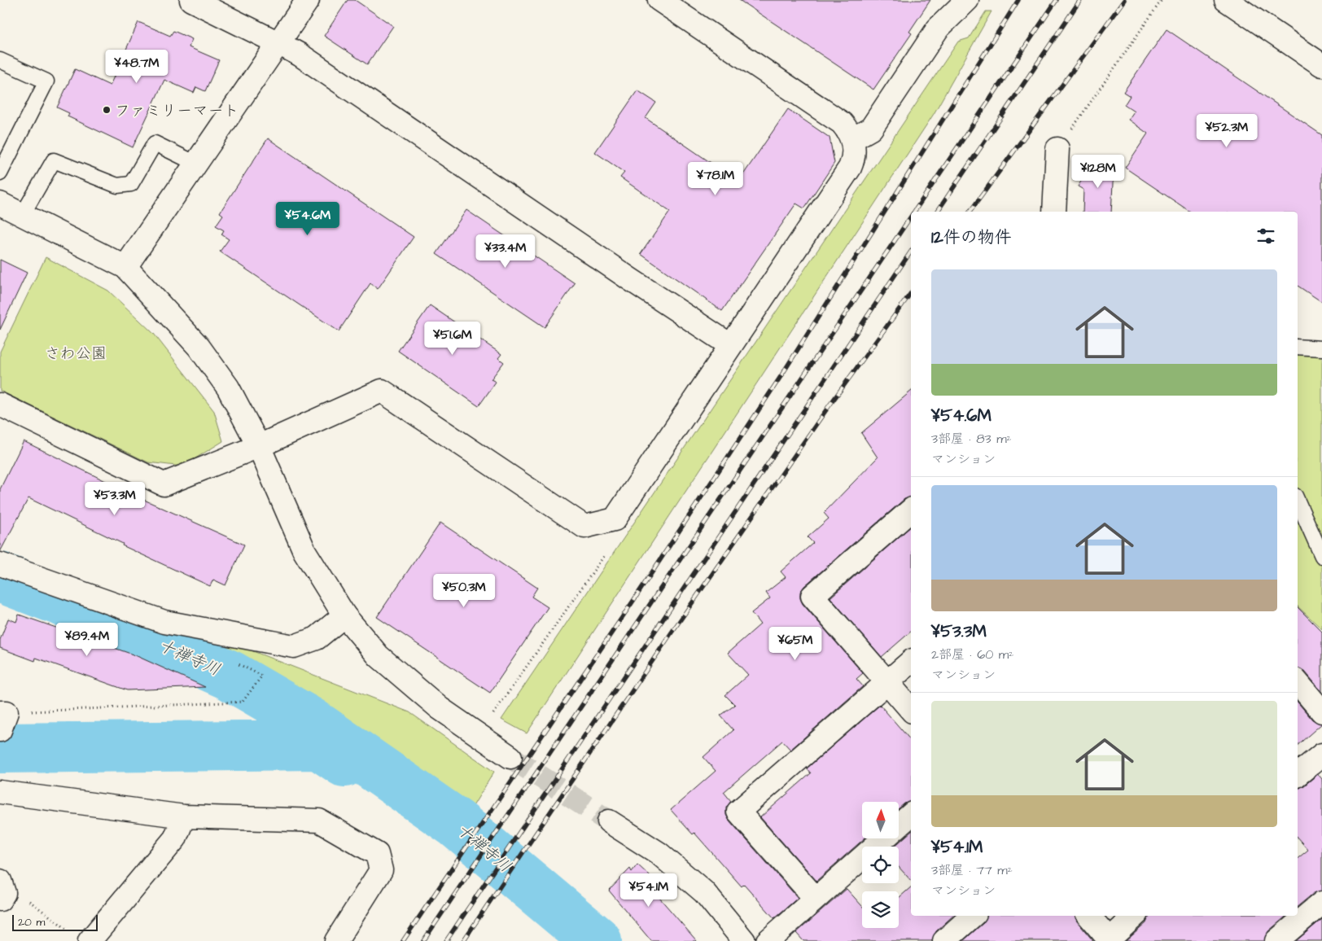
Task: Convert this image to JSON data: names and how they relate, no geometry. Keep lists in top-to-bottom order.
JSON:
{
  "water": ["十禅寺川"],
  "parks": ["さわ公園"],
  "places": ["ファミリーマート"],
  "scale_bar": "20 m",
  "north": "top",
  "page": {
    "price": [
      "¥48.7M",
      "¥52.3M",
      "¥128M",
      "¥78.1M",
      "¥54.6M",
      "¥33.4M",
      "¥51.6M",
      "¥53.3M",
      "¥50.3M",
      "¥89.4M",
      "¥65M",
      "¥54.1M"
    ],
    "heading": "12件の物件",
    "list": [
      {
        "name": "¥54.6M",
        "note": "3部屋 · 83 m² · マンション"
      },
      {
        "name": "¥53.3M",
        "note": "2部屋 · 60 m² · マンション"
      },
      {
        "name": "¥54.1M",
        "note": "3部屋 · 77 m² · マンション"
      }
    ],
    "scale": "20 m"
  }
}
